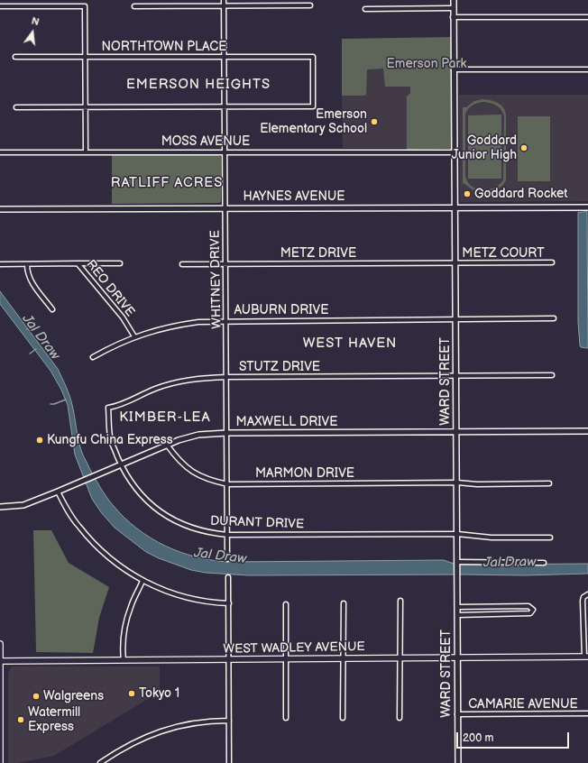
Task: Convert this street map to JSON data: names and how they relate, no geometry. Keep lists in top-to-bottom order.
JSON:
{
  "streets": {
    "main road": ["WEST WADLEY AVENUE"],
    "street": [
      "NORTHTOWN PLACE",
      "MOSS AVENUE",
      "HAYNES AVENUE",
      "METZ DRIVE",
      "METZ COURT",
      "WHITNEY DRIVE",
      "REO DRIVE",
      "AUBURN DRIVE",
      "STUTZ DRIVE",
      "WARD STREET",
      "MAXWELL DRIVE",
      "MARMON DRIVE",
      "DURANT DRIVE",
      "CAMARIE AVENUE"
    ]
  },
  "crossings": [
    ["NORTHTOWN PLACE", "WHITNEY DRIVE"],
    ["MOSS AVENUE", "WHITNEY DRIVE"],
    ["MOSS AVENUE", "WARD STREET"],
    ["HAYNES AVENUE", "WHITNEY DRIVE"],
    ["HAYNES AVENUE", "WARD STREET"],
    ["METZ DRIVE", "METZ COURT"],
    ["METZ DRIVE", "WHITNEY DRIVE"],
    ["METZ DRIVE", "WARD STREET"],
    ["METZ COURT", "WARD STREET"],
    ["WHITNEY DRIVE", "AUBURN DRIVE"],
    ["WHITNEY DRIVE", "STUTZ DRIVE"],
    ["WHITNEY DRIVE", "MAXWELL DRIVE"],
    ["WHITNEY DRIVE", "MARMON DRIVE"],
    ["WHITNEY DRIVE", "DURANT DRIVE"],
    ["REO DRIVE", "AUBURN DRIVE"],
    ["AUBURN DRIVE", "WARD STREET"],
    ["STUTZ DRIVE", "WARD STREET"],
    ["STUTZ DRIVE", "DURANT DRIVE"],
    ["WARD STREET", "MAXWELL DRIVE"],
    ["WARD STREET", "MARMON DRIVE"],
    ["WARD STREET", "DURANT DRIVE"],
    ["WARD STREET", "WEST WADLEY AVENUE"],
    ["WARD STREET", "CAMARIE AVENUE"],
    ["MAXWELL DRIVE", "MARMON DRIVE"],
    ["MAXWELL DRIVE", "DURANT DRIVE"]
  ],
  "districts": [
    "EMERSON HEIGHTS",
    "RATLIFF ACRES",
    "WEST HAVEN",
    "KIMBER-LEA"
  ],
  "water": ["Jal Draw"],
  "parks": ["Emerson Park"],
  "places": [
    "Emerson Elementary School",
    "Goddard Junior High",
    "Goddard Rocket",
    "Kungfu China Express",
    "Tokyo 1",
    "Walgreens",
    "Watermill Express"
  ],
  "scale_bar": "200 m",
  "north": "top"
}
